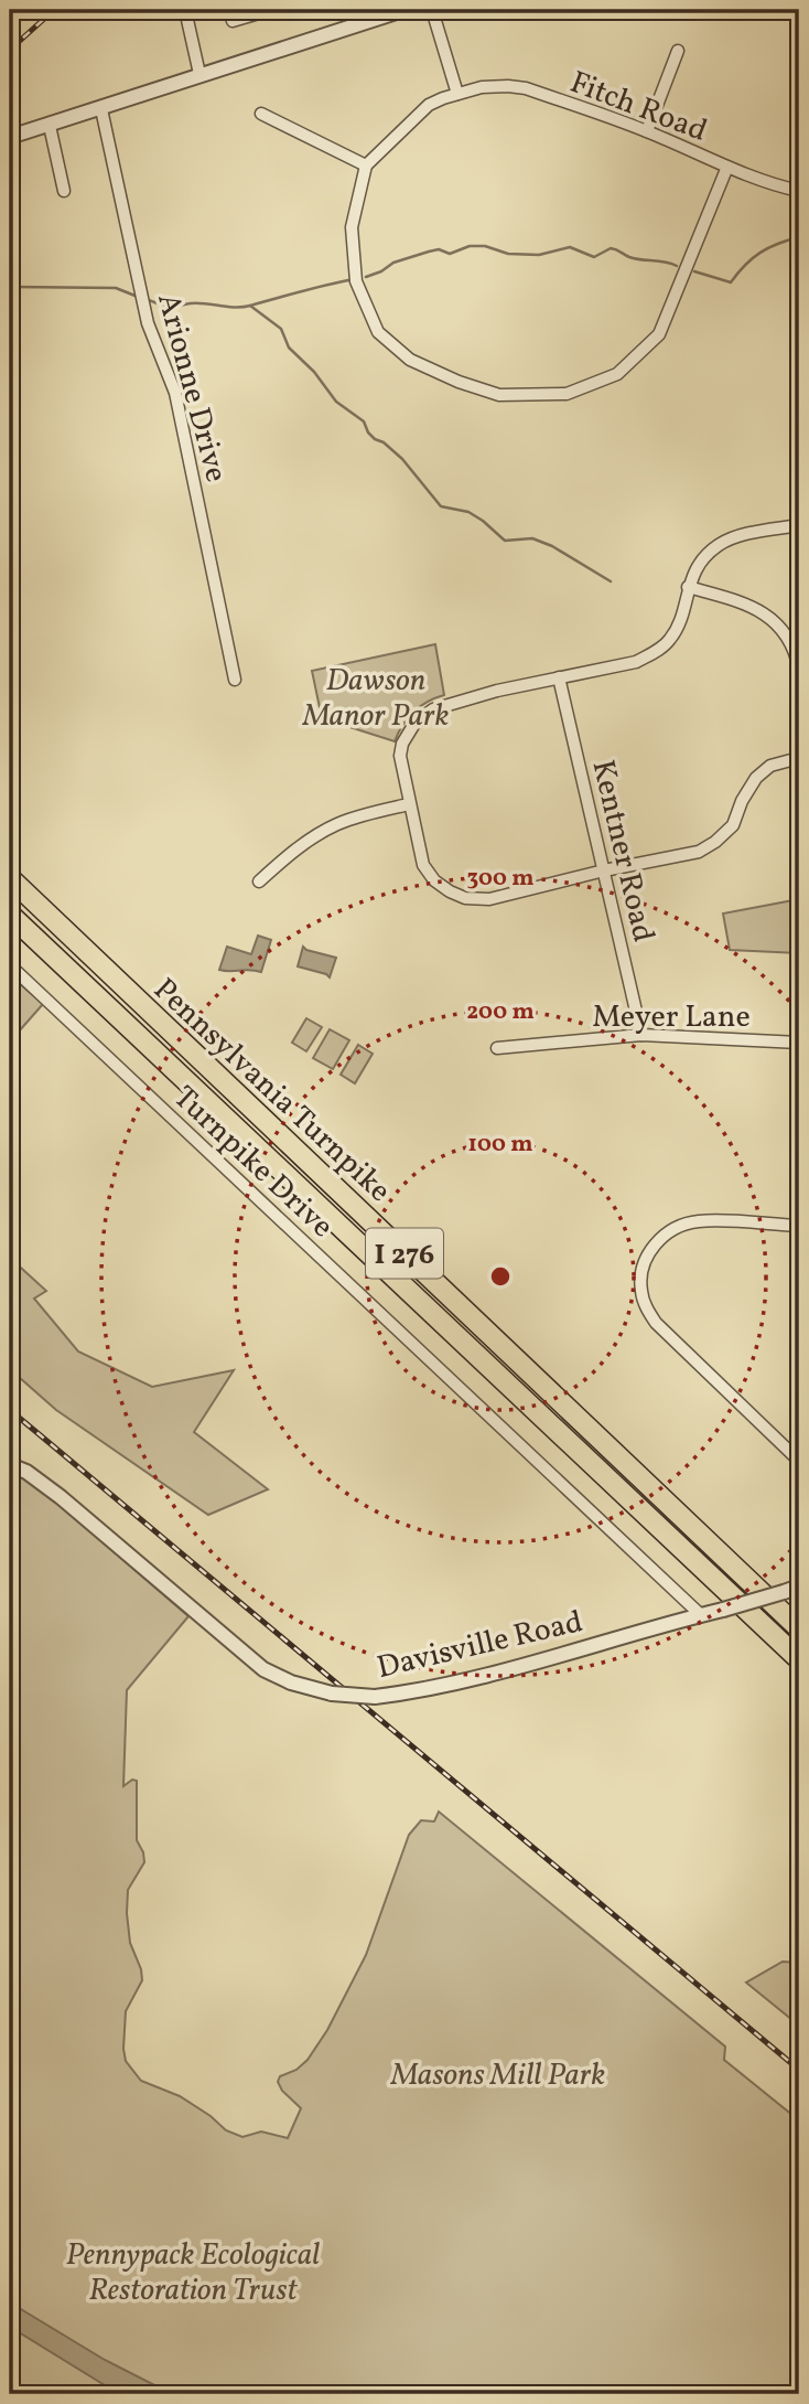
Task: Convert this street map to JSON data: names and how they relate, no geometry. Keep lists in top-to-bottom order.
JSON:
{
  "streets": {
    "highway": ["Pennsylvania Turnpike", "I 276"],
    "street": [
      "Fitch Road",
      "Arionne Drive",
      "Kentner Road",
      "Meyer Lane",
      "Turnpike Drive",
      "Davisville Road"
    ]
  },
  "crossings": [
    ["Kentner Road", "Meyer Lane"],
    ["Turnpike Drive", "Davisville Road"]
  ],
  "parks": ["Dawson Manor Park", "Masons Mill Park", "Pennypack Ecological Restoration Trust"],
  "rings": ["300 m", "200 m", "100 m"]
}
